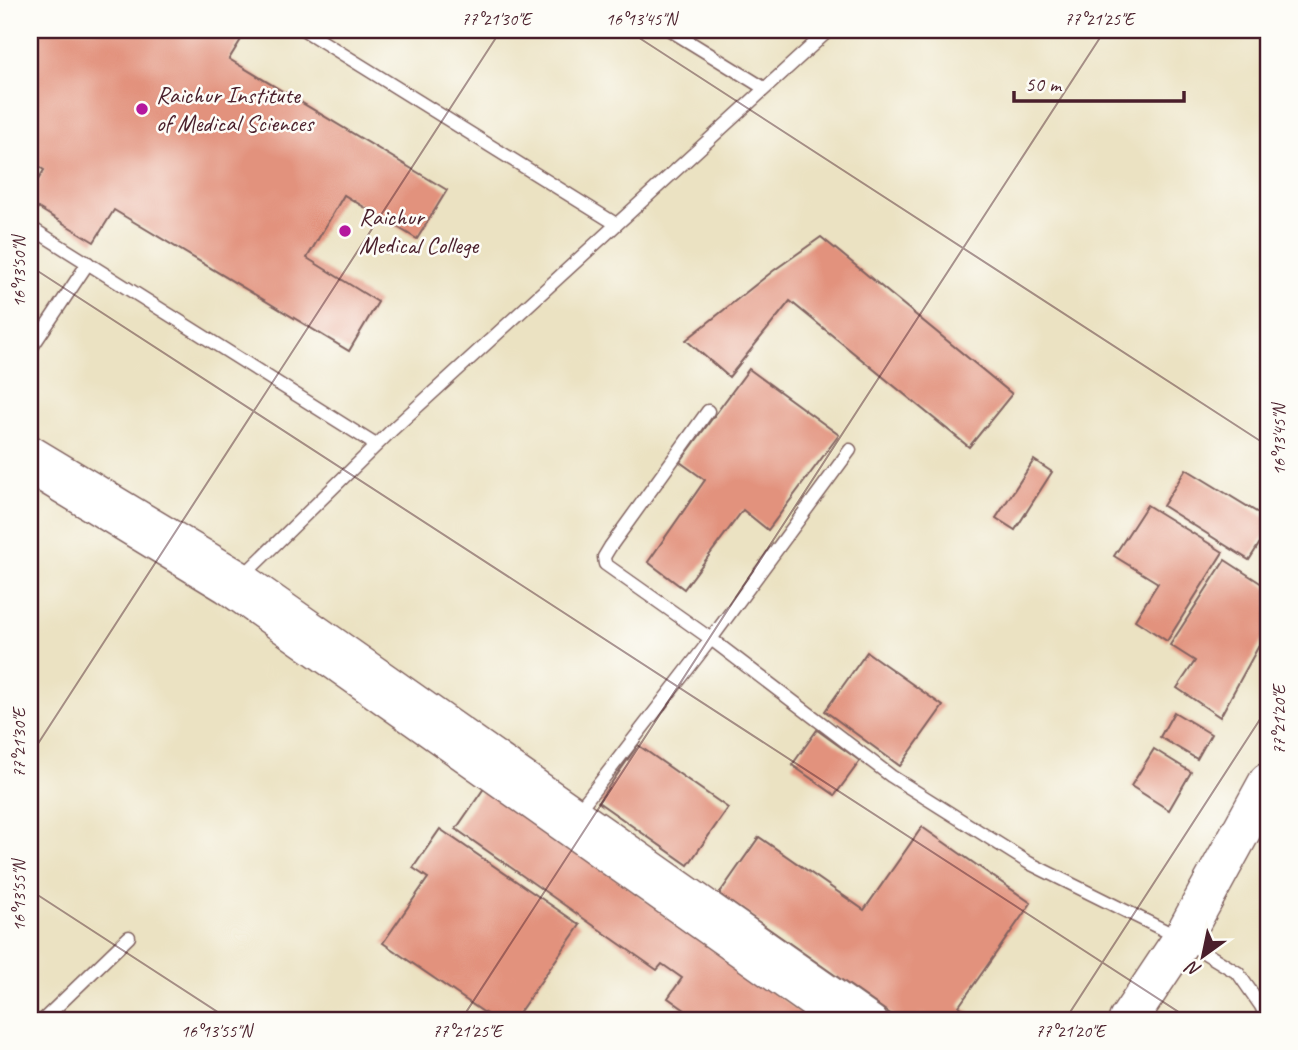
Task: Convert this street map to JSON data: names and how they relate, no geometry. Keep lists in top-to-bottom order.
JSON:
{
  "places": ["Raichur Institute of Medical Sciences", "Raichur Medical College"],
  "scale_bar": "50 m",
  "north": "bottom left",
  "coordinates": [
    "77°21'30\"E",
    "16°13'45\"N",
    "77°21'25\"E",
    "16°13'50\"N",
    "77°21'20\"E",
    "16°13'55\"N"
  ]
}
